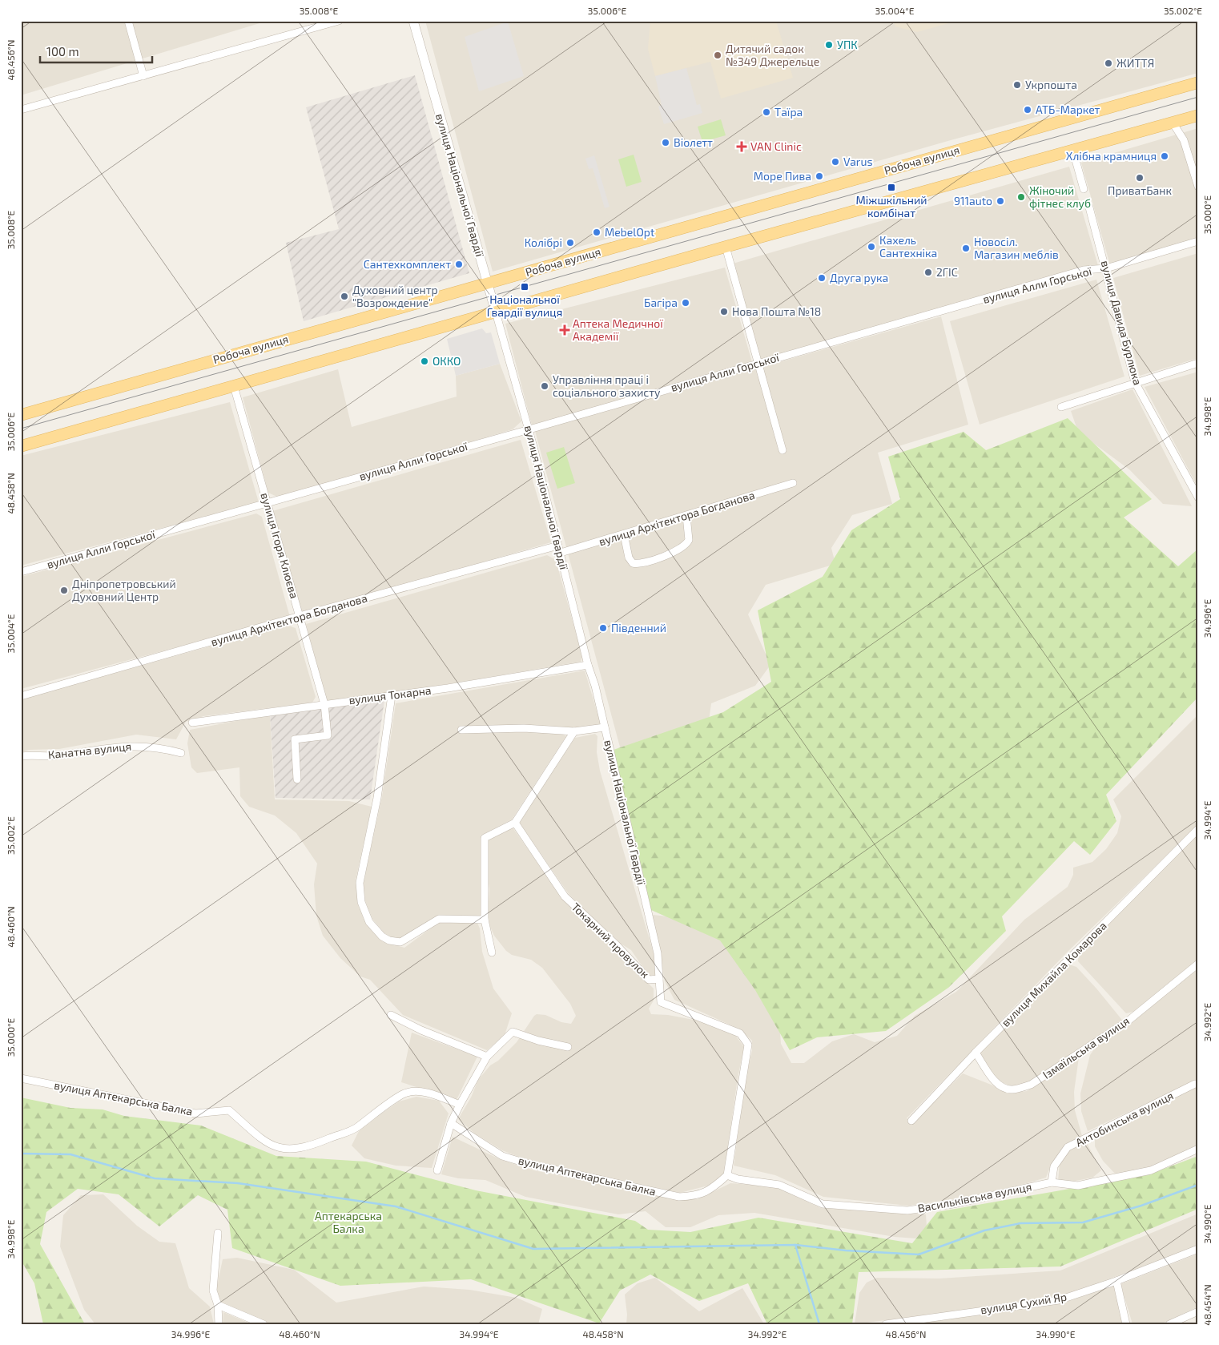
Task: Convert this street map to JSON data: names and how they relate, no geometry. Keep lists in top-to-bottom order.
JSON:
{
  "streets": {
    "main road": ["Робоча вулиця"],
    "street": [
      "вулиця Національної Гвардії",
      "вулиця Алли Горської",
      "вулиця Давида Бурлюка",
      "вулиця Архітектора Богданова",
      "вулиця Ігоря Клюєва",
      "вулиця Токарна",
      "Канатна вулиця",
      "Токарний провулок",
      "вулиця Михайла Комарова",
      "Ізмаїльська вулиця",
      "вулиця Аптекарська Балка",
      "Актобинська вулиця",
      "Васильківська вулиця",
      "вулиця Сухий Яр"
    ]
  },
  "crossings": [
    ["Робоча вулиця", "вулиця Національної Гвардії"],
    ["вулиця Національної Гвардії", "вулиця Алли Горської"],
    ["вулиця Національної Гвардії", "вулиця Архітектора Богданова"],
    ["вулиця Національної Гвардії", "вулиця Токарна"],
    ["вулиця Національної Гвардії", "Токарний провулок"],
    ["вулиця Алли Горської", "вулиця Давида Бурлюка"],
    ["вулиця Алли Горської", "вулиця Ігоря Клюєва"],
    ["вулиця Архітектора Богданова", "вулиця Ігоря Клюєва"],
    ["вулиця Ігоря Клюєва", "вулиця Токарна"],
    ["Токарний провулок", "вулиця Аптекарська Балка"],
    ["Токарний провулок", "Васильківська вулиця"],
    ["вулиця Михайла Комарова", "Ізмаїльська вулиця"],
    ["вулиця Аптекарська Балка", "Васильківська вулиця"],
    ["Актобинська вулиця", "Васильківська вулиця"]
  ],
  "parks": ["Аптекарська Балка"],
  "places": {
    "other": [
      "УПК",
      "Дитячий садок №349 Джерельце",
      "ЖИТТЯ",
      "Укрпошта",
      "АТБ-Маркет",
      "Таїра",
      "Віолетт",
      "Хлібна крамниця",
      "Varus",
      "Море Пива",
      "ПриватБанк",
      "Жіночий фітнес клуб",
      "911auto",
      "MebelOpt",
      "Колібрі",
      "Кахель Сантехніка",
      "Новосіл. Магазин меблів",
      "Сантехкомплект",
      "2ГІС",
      "Друга рука",
      "Духовний центр \"Возрождение\"",
      "Багіра",
      "Нова Пошта №18",
      "ОККО",
      "Управління праці і соціального захисту",
      "Дніпропетровський Духовний Центр",
      "Південний"
    ],
    "health": ["VAN Clinic", "Аптека Медичної Академії"],
    "transit": ["Міжшкільний комбінат", "Національної Гвардії вулиця"]
  },
  "scale_bar": "100 m",
  "coordinates": [
    "35.008°E",
    "35.006°E",
    "35.004°E",
    "35.002°E",
    "48.456°N",
    "35.000°E",
    "34.998°E",
    "48.458°N",
    "34.996°E",
    "34.994°E",
    "48.460°N",
    "34.992°E",
    "34.990°E",
    "48.454°N"
  ]
}
